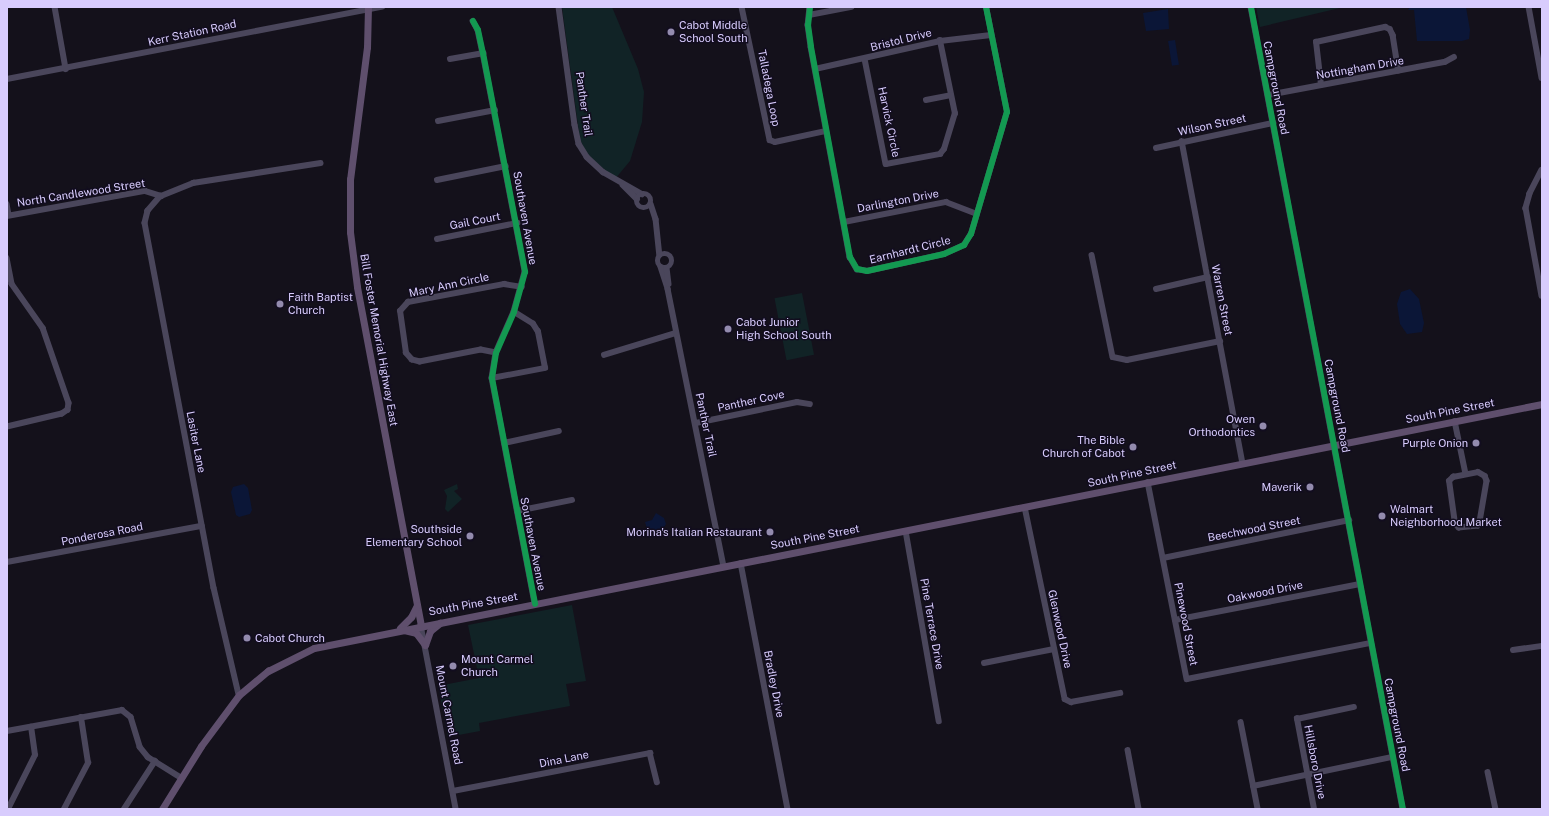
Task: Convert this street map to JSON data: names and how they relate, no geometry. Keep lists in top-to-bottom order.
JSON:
{
  "streets": {
    "main road": ["Bill Foster Memorial Highway East", "South Pine Street"],
    "street": [
      "Kerr Station Road",
      "Bristol Drive",
      "Nottingham Drive",
      "Talladega Loop",
      "Campground Road",
      "Panther Trail",
      "Harvick Circle",
      "Wilson Street",
      "North Candlewood Street",
      "Darlington Drive",
      "Southaven Avenue",
      "Gail Court",
      "Earnhardt Circle",
      "Mary Ann Circle",
      "Warren Street",
      "Panther Cove",
      "Lasiter Lane",
      "Beechwood Street",
      "Ponderosa Road",
      "Oakwood Drive",
      "Pine Terrace Drive",
      "Pinewood Street",
      "Glenwood Drive",
      "Bradley Drive",
      "Mount Carmel Road",
      "Dina Lane",
      "Hillsboro Drive"
    ]
  },
  "crossings": [
    ["Kerr Station Road", "Bill Foster Memorial Highway East"],
    ["Bristol Drive", "Harvick Circle"],
    ["Bristol Drive", "Earnhardt Circle"],
    ["Nottingham Drive", "Campground Road"],
    ["Talladega Loop", "Earnhardt Circle"],
    ["Campground Road", "Wilson Street"],
    ["Campground Road", "South Pine Street"],
    ["Campground Road", "Beechwood Street"],
    ["Campground Road", "Oakwood Drive"],
    ["Campground Road", "Pinewood Street"],
    ["Panther Trail", "Panther Cove"],
    ["Panther Trail", "South Pine Street"],
    ["Wilson Street", "Warren Street"],
    ["North Candlewood Street", "Lasiter Lane"],
    ["Darlington Drive", "Earnhardt Circle"],
    ["Southaven Avenue", "Gail Court"],
    ["Southaven Avenue", "Mary Ann Circle"],
    ["Southaven Avenue", "South Pine Street"],
    ["Warren Street", "South Pine Street"],
    ["Bill Foster Memorial Highway East", "South Pine Street"],
    ["Bill Foster Memorial Highway East", "Mount Carmel Road"],
    ["South Pine Street", "Lasiter Lane"],
    ["South Pine Street", "Pine Terrace Drive"],
    ["South Pine Street", "Pinewood Street"],
    ["South Pine Street", "Glenwood Drive"],
    ["South Pine Street", "Bradley Drive"],
    ["South Pine Street", "Mount Carmel Road"],
    ["Lasiter Lane", "Ponderosa Road"],
    ["Beechwood Street", "Pinewood Street"],
    ["Oakwood Drive", "Pinewood Street"],
    ["Mount Carmel Road", "Dina Lane"]
  ],
  "places": [
    "Cabot Middle School South",
    "Faith Baptist Church",
    "Cabot Junior High School South",
    "Owen Orthodontics",
    "Purple Onion",
    "The Bible Church of Cabot",
    "Maverik",
    "Walmart Neighborhood Market",
    "Morina's Italian Restaurant",
    "Southside Elementary School",
    "Cabot Church",
    "Mount Carmel Church"
  ]
}
